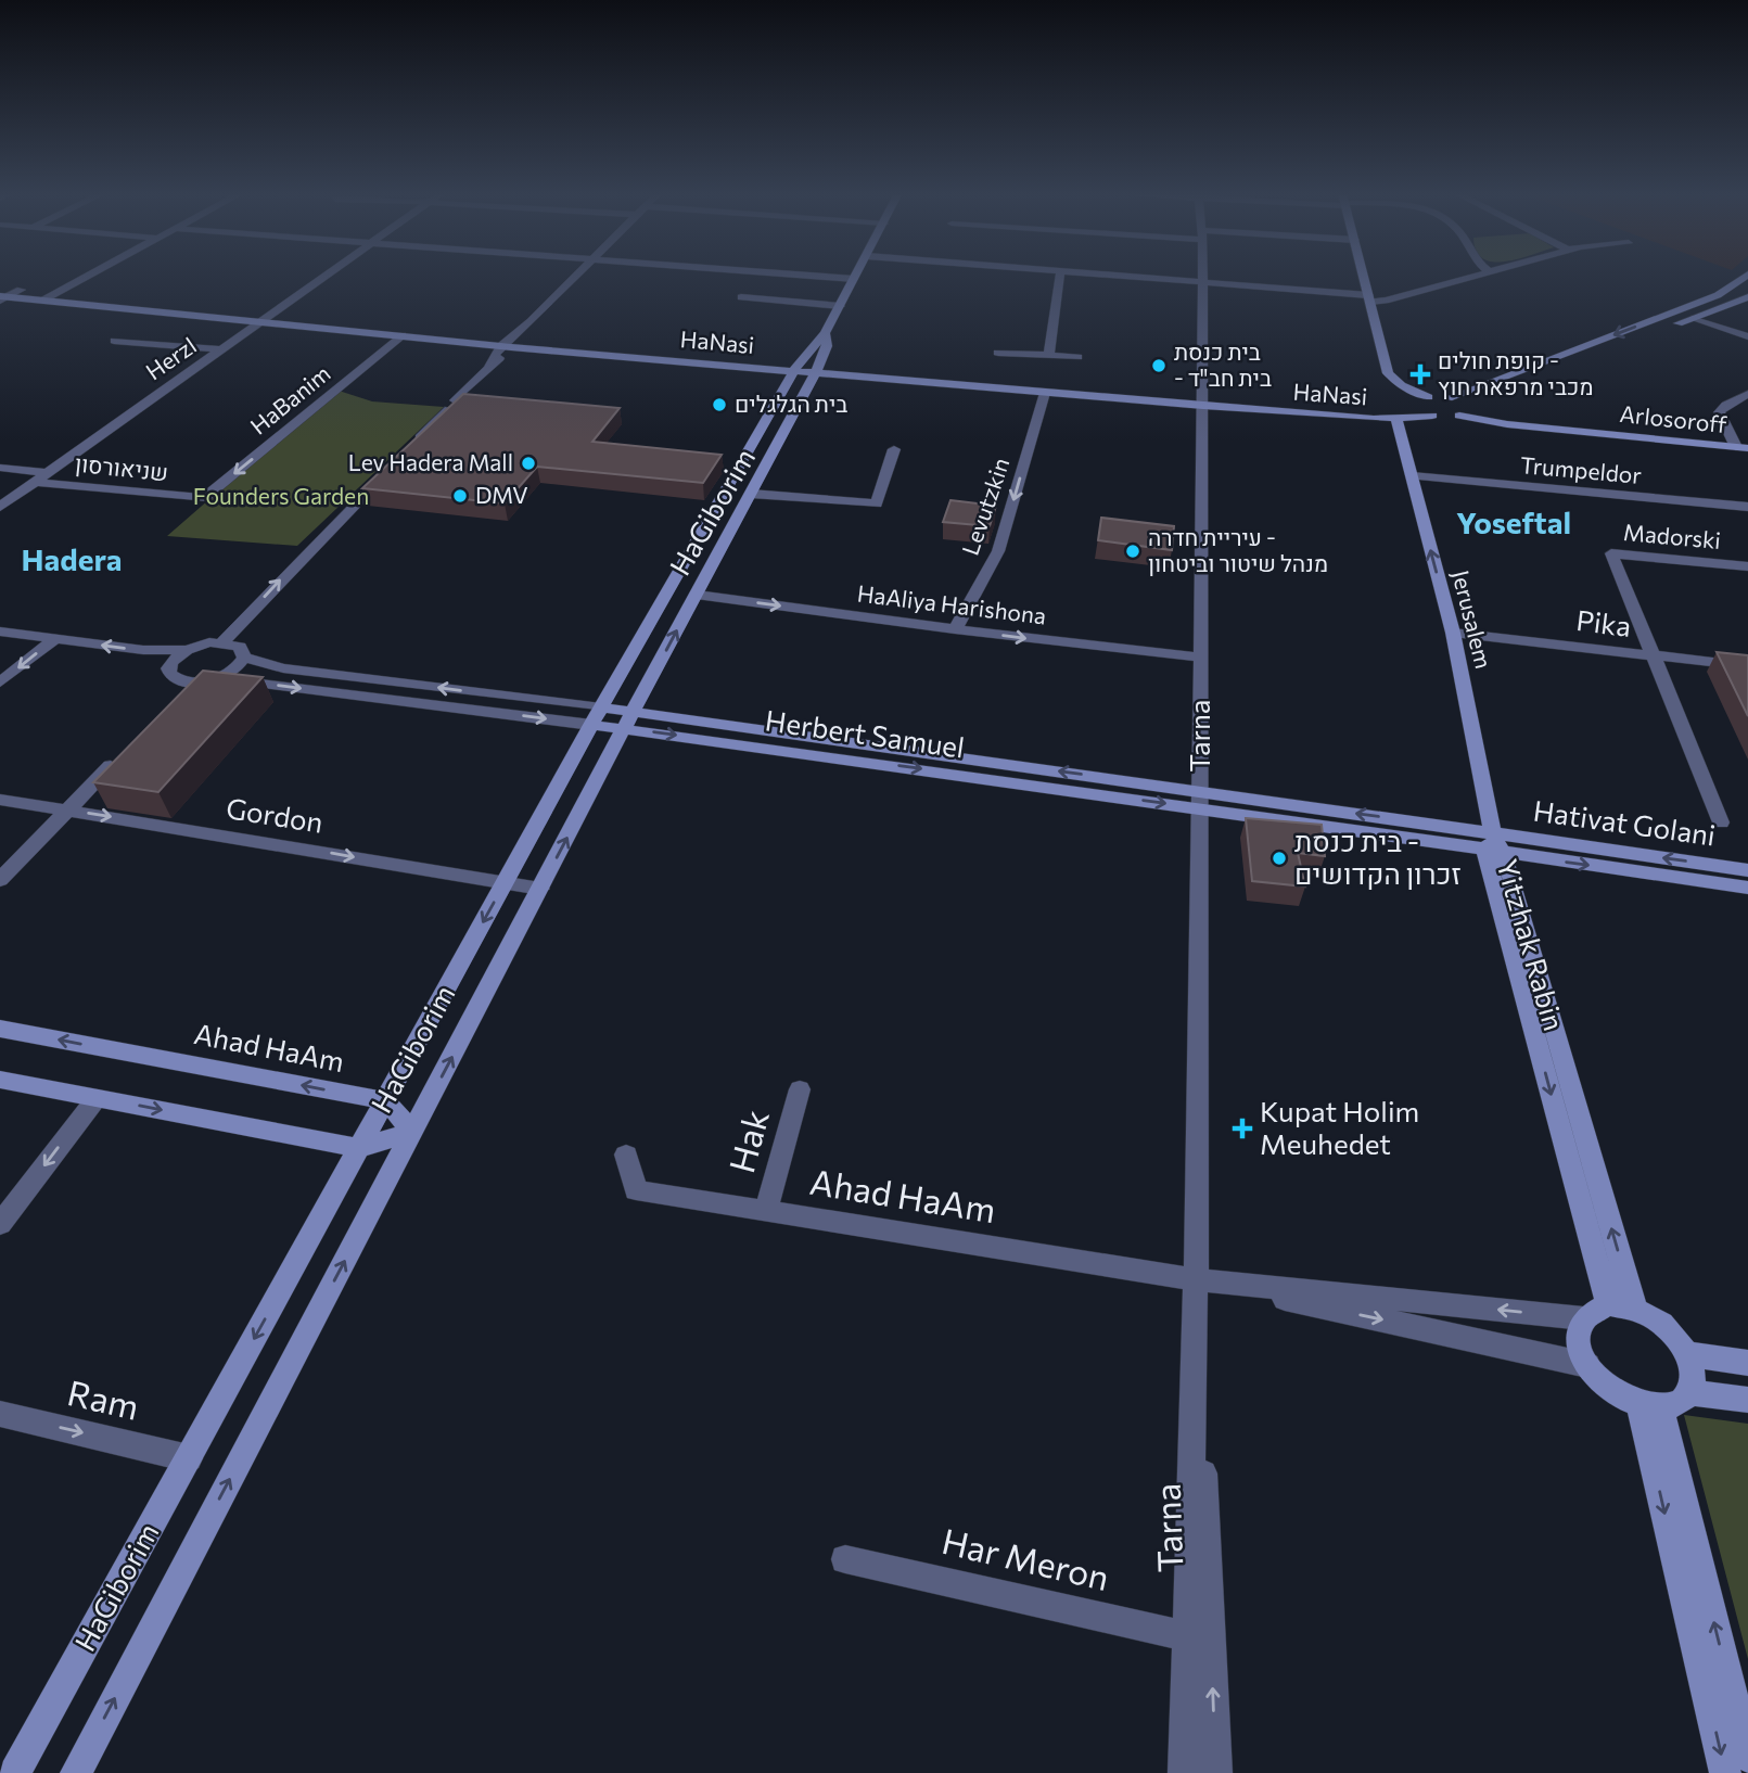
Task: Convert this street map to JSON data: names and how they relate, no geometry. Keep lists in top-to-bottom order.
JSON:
{
  "streets": {
    "street": [
      "HaNasi",
      "Herzl",
      "HaBanim",
      "Arlosoroff",
      "שניאורסון",
      "Trumpeldor",
      "Levutzkin",
      "HaGiborim",
      "Madorski",
      "HaAliya Harishona",
      "Jerusalem",
      "Pika",
      "Herbert Samuel",
      "Tarna",
      "Gordon",
      "Hativat Golani",
      "Yitzhak Rabin",
      "Ahad HaAm",
      "Hak",
      "Ram",
      "Har Meron"
    ]
  },
  "crossings": [
    ["HaNasi", "Herzl"],
    ["HaNasi", "HaBanim"],
    ["HaNasi", "Arlosoroff"],
    ["HaNasi", "Levutzkin"],
    ["HaNasi", "HaGiborim"],
    ["HaNasi", "Jerusalem"],
    ["HaNasi", "Tarna"],
    ["Herzl", "שניאורסון"],
    ["HaBanim", "שניאורסון"],
    ["Trumpeldor", "Jerusalem"],
    ["Levutzkin", "HaAliya Harishona"],
    ["HaGiborim", "HaAliya Harishona"],
    ["HaGiborim", "Herbert Samuel"],
    ["HaGiborim", "Gordon"],
    ["HaGiborim", "Ahad HaAm"],
    ["HaGiborim", "Ram"],
    ["Madorski", "Pika"],
    ["HaAliya Harishona", "Tarna"],
    ["Jerusalem", "Pika"],
    ["Jerusalem", "Herbert Samuel"],
    ["Jerusalem", "Hativat Golani"],
    ["Jerusalem", "Yitzhak Rabin"],
    ["Herbert Samuel", "Tarna"],
    ["Herbert Samuel", "Hativat Golani"],
    ["Herbert Samuel", "Yitzhak Rabin"],
    ["Tarna", "Ahad HaAm"],
    ["Tarna", "Har Meron"],
    ["Hativat Golani", "Yitzhak Rabin"],
    ["Yitzhak Rabin", "Ahad HaAm"],
    ["Ahad HaAm", "Hak"]
  ],
  "one_way": [
    "Levutzkin",
    "HaAliya Harishona",
    "Jerusalem",
    "Gordon",
    "Ram"
  ],
  "districts": ["Yoseftal", "Hadera"],
  "parks": ["Founders Garden"],
  "places": {
    "other": [
      "בית כנסת - בית חב\"ד",
      "בית הגלגלים",
      "Lev Hadera Mall",
      "DMV",
      "עיריית חדרה - מנהל שיטור וביטחון",
      "בית כנסת - זכרון הקדושים"
    ],
    "health": ["קופת חולים - מכבי מרפאת חוץ", "Kupat Holim Meuhedet"]
  }
}
